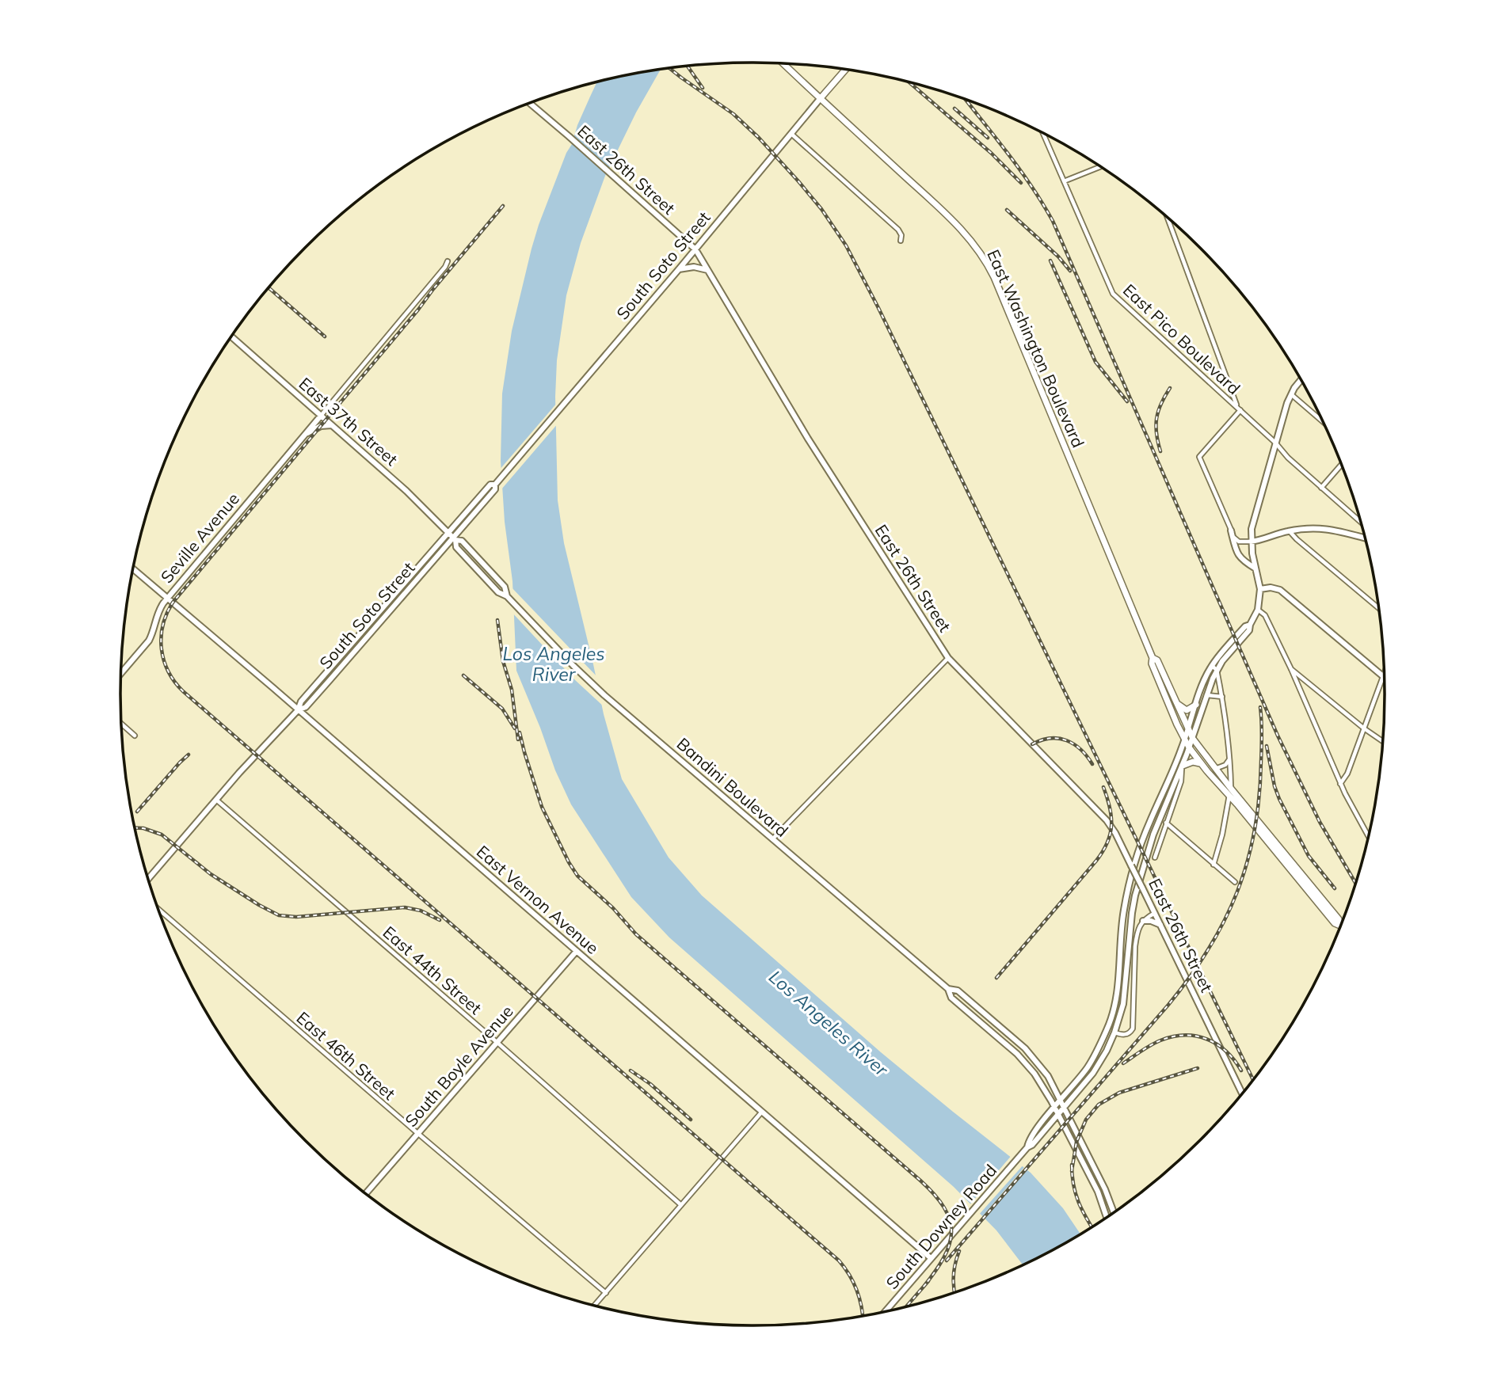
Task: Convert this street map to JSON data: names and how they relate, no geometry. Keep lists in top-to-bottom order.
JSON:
{
  "streets": {
    "main road": [
      "East 26th Street",
      "South Soto Street",
      "East Washington Boulevard",
      "East 37th Street",
      "Seville Avenue",
      "Bandini Boulevard",
      "East Vernon Avenue",
      "South Boyle Avenue",
      "South Downey Road"
    ],
    "street": ["East Pico Boulevard", "East 44th Street", "East 46th Street"]
  },
  "crossings": [
    ["East 26th Street", "South Soto Street"],
    ["South Soto Street", "East Washington Boulevard"],
    ["South Soto Street", "East 37th Street"],
    ["South Soto Street", "Bandini Boulevard"],
    ["South Soto Street", "East Vernon Avenue"],
    ["South Soto Street", "East 44th Street"],
    ["East Washington Boulevard", "South Downey Road"],
    ["East 37th Street", "Seville Avenue"],
    ["East 37th Street", "Bandini Boulevard"],
    ["Seville Avenue", "East Vernon Avenue"],
    ["Bandini Boulevard", "South Downey Road"],
    ["East Vernon Avenue", "South Boyle Avenue"],
    ["East Vernon Avenue", "South Downey Road"],
    ["East 44th Street", "South Boyle Avenue"],
    ["East 46th Street", "South Boyle Avenue"]
  ],
  "water": ["Los Angeles River"]
}
